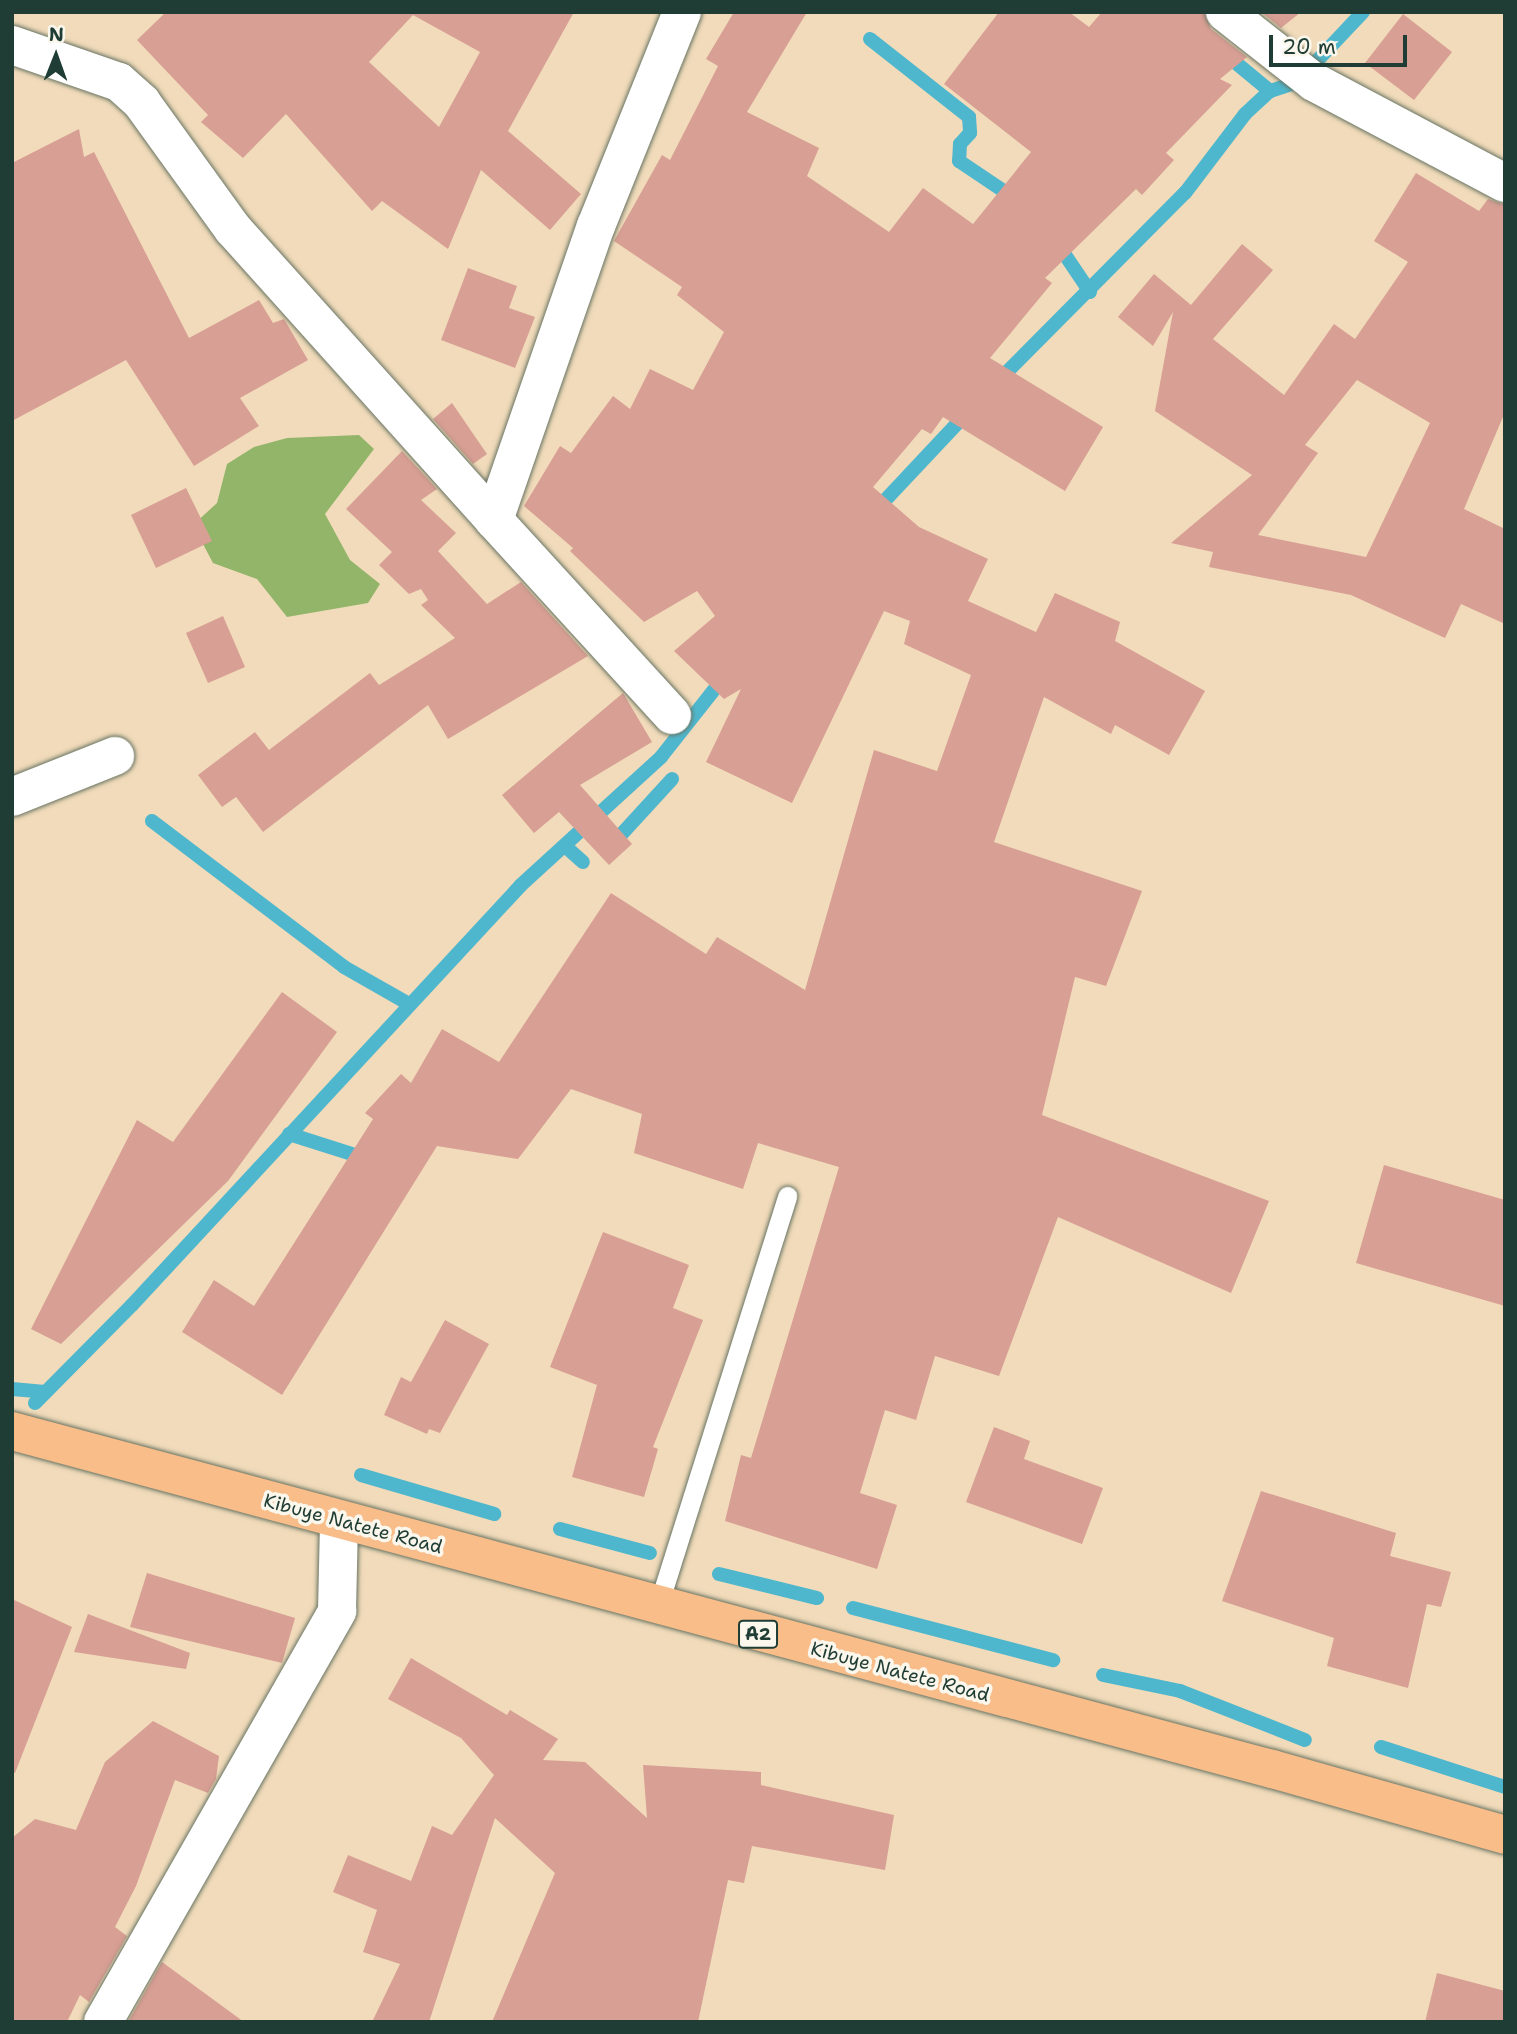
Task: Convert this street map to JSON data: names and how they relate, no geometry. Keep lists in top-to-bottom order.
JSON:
{
  "streets": {
    "main road": ["Kibuye Natete Road", "A2"]
  },
  "scale_bar": "20 m",
  "north": "top"
}
